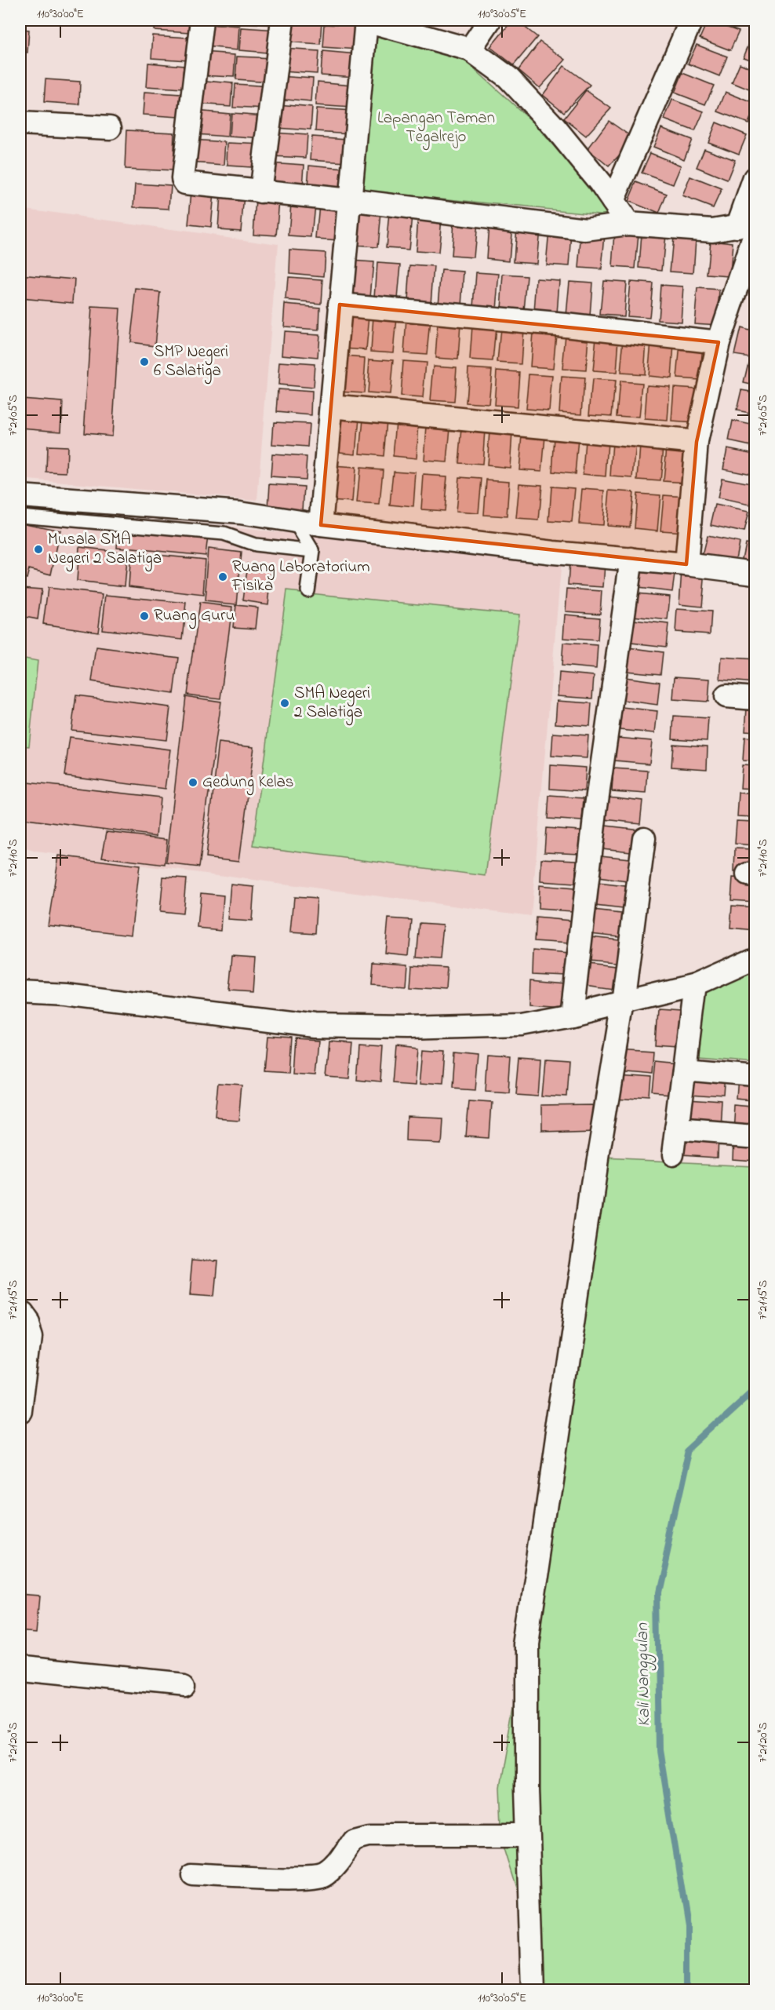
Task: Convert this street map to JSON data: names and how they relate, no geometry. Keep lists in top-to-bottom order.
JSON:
{
  "water": ["Kali Nanggulan"],
  "parks": ["Lapangan Taman Tegalrejo"],
  "places": [
    "SMP Negeri 6 Salatiga",
    "Musala SMA Negeri 2 Salatiga",
    "Ruang Laboratorium Fisika",
    "Ruang Guru",
    "SMA Negeri 2 Salatiga",
    "Gedung Kelas"
  ],
  "coordinates": [
    "110°30'00\"E",
    "110°30'05\"E",
    "7°21'05\"S",
    "7°21'10\"S",
    "7°21'15\"S",
    "7°21'20\"S"
  ]
}
